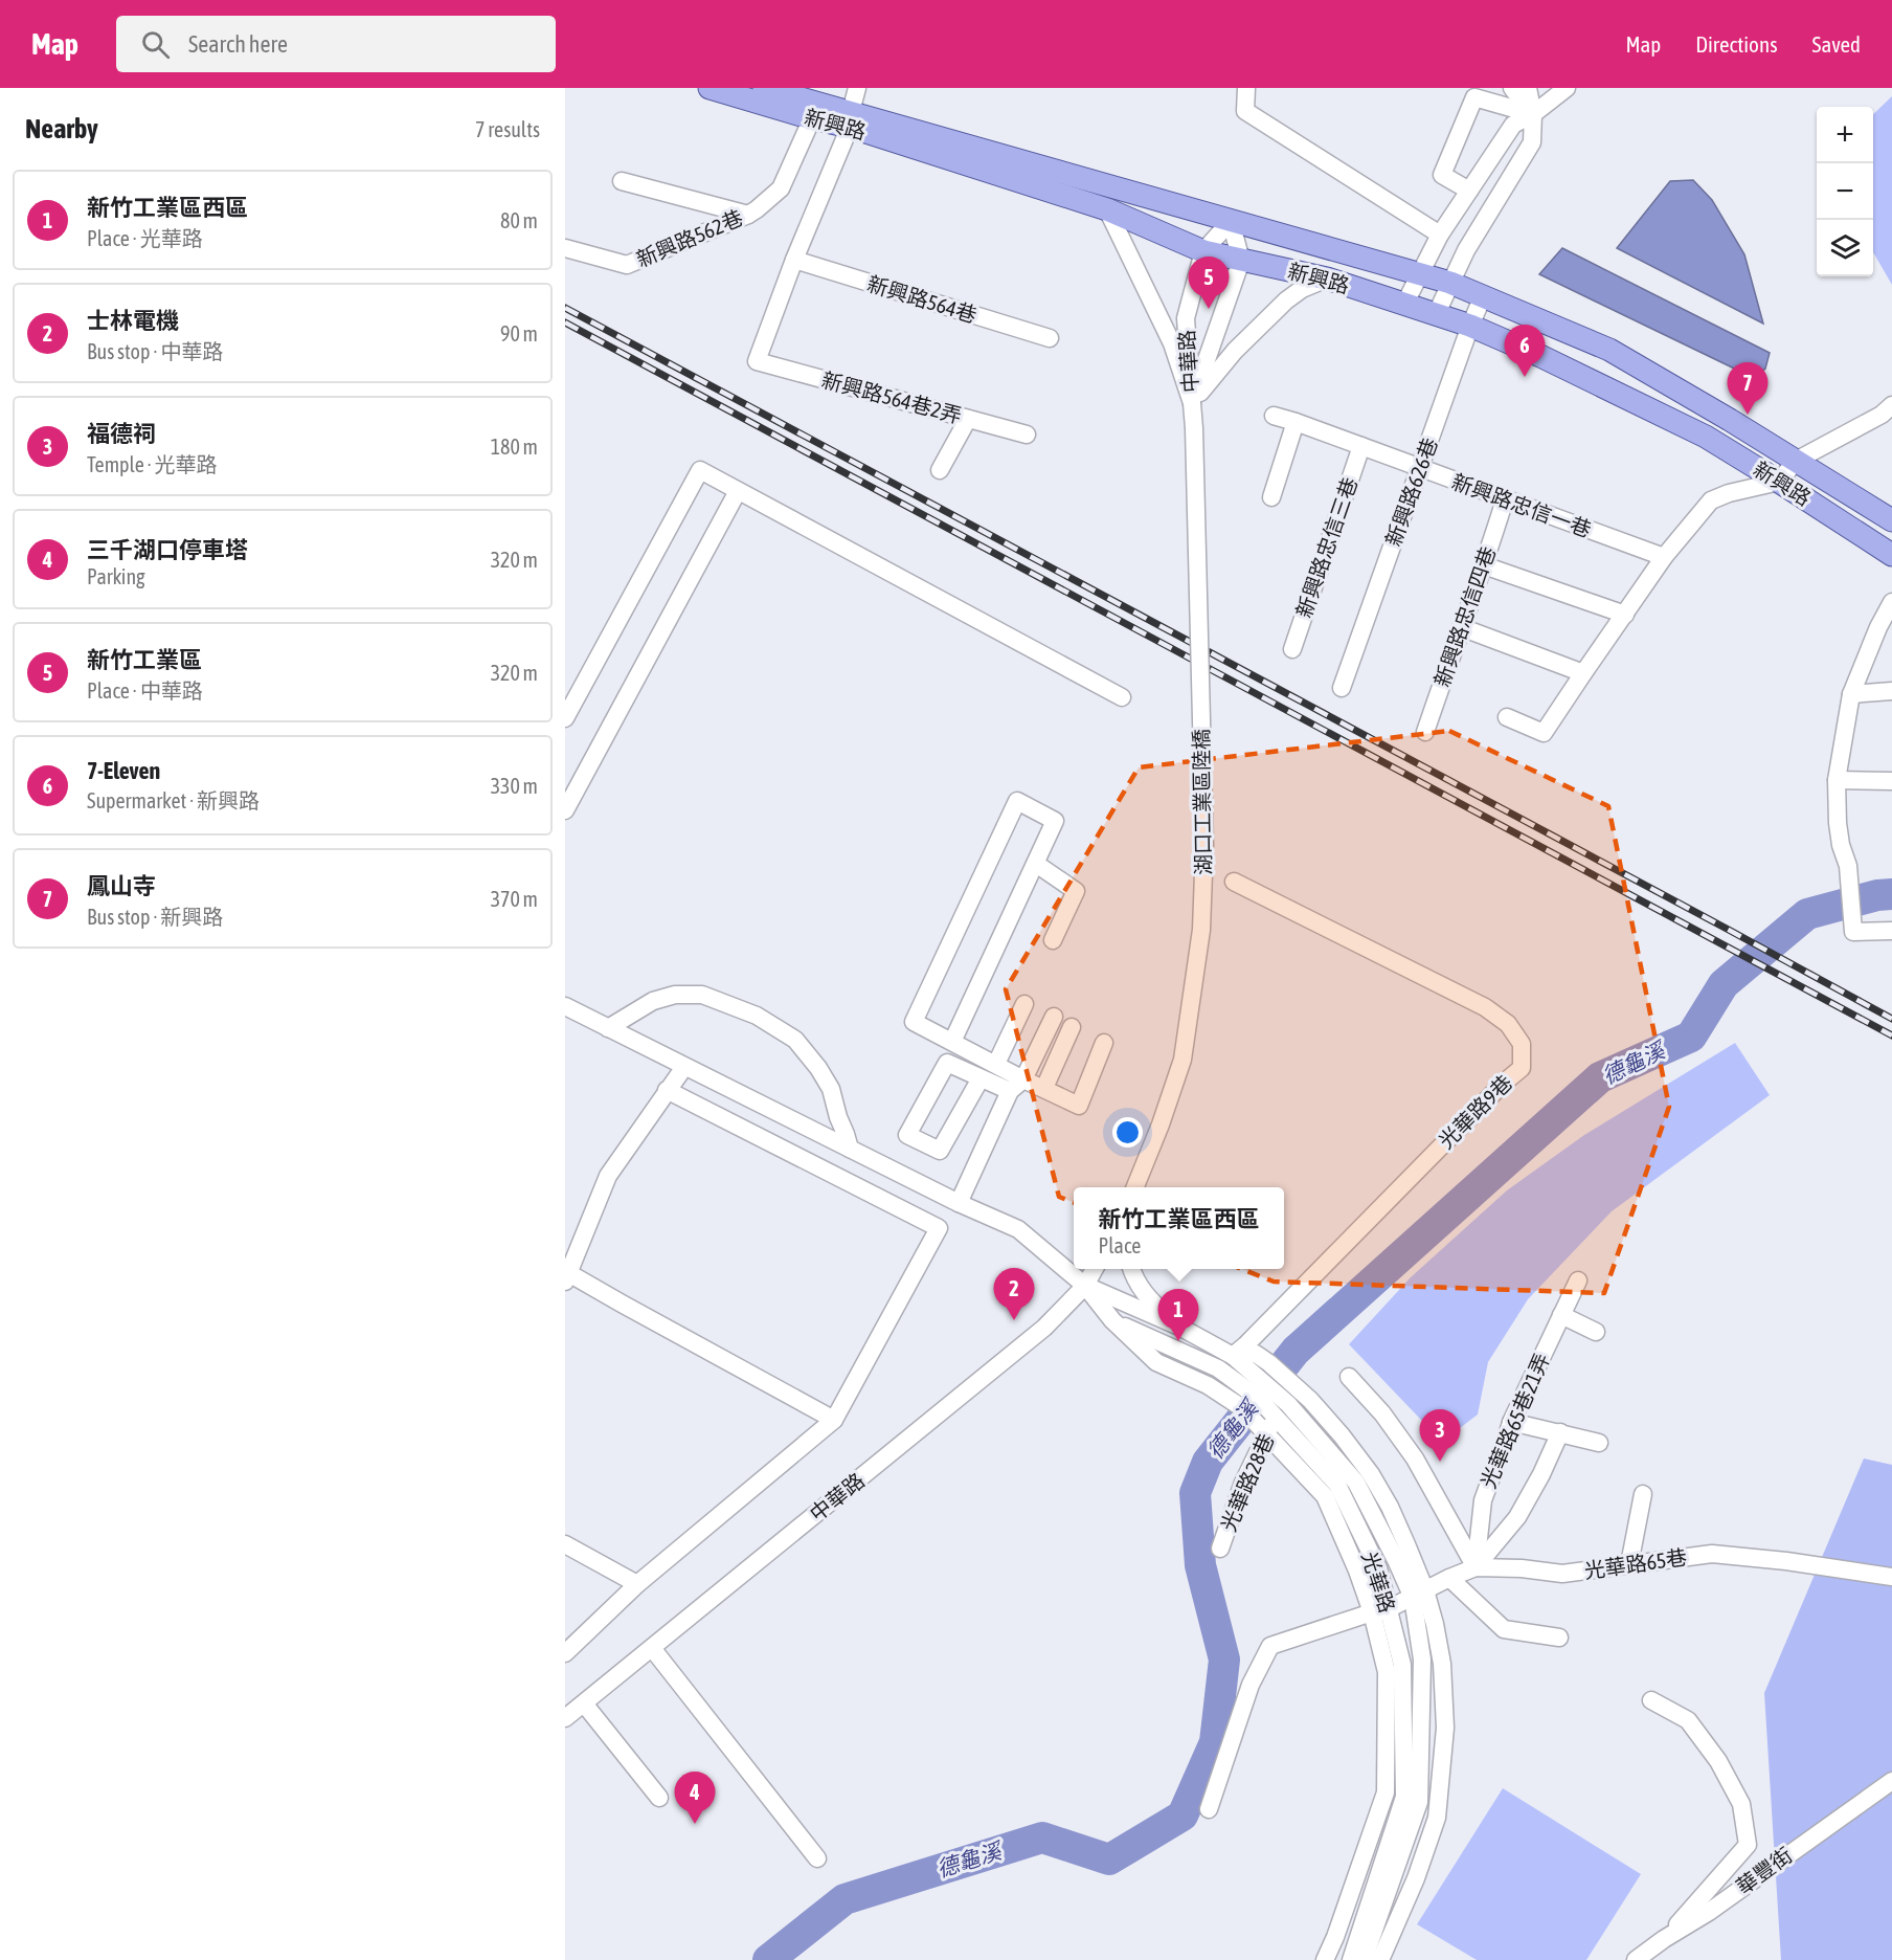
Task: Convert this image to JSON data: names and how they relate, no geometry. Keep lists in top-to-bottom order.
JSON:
{
  "streets": {
    "main road": ["新興路"],
    "street": [
      "新興路562巷",
      "新興路564巷",
      "中華路",
      "新興路564巷2弄",
      "新興路626巷",
      "新興路忠信一巷",
      "新興路忠信三巷",
      "新興路忠信四巷",
      "湖口工業區陸橋",
      "光華路9巷",
      "光華路65巷21弄",
      "光華路28巷",
      "光華路65巷",
      "光華路",
      "華豐街"
    ]
  },
  "crossings": [
    ["新興路", "新興路562巷"],
    ["新興路", "中華路"],
    ["新興路", "新興路626巷"],
    ["新興路564巷", "新興路564巷2弄"],
    ["中華路", "湖口工業區陸橋"],
    ["中華路", "光華路"],
    ["新興路626巷", "新興路忠信一巷"],
    ["新興路忠信一巷", "新興路忠信三巷"],
    ["新興路忠信一巷", "新興路忠信四巷"],
    ["光華路9巷", "光華路"],
    ["光華路65巷21弄", "光華路65巷"],
    ["光華路28巷", "光華路"],
    ["光華路65巷", "光華路"]
  ],
  "water": ["德龜溪"],
  "page": {
    "header": "Map",
    "search": "Search here",
    "nav": ["Map", "Directions", "Saved"],
    "heading": ["Nearby", "7 results"],
    "map_buttons": ["+", "−"],
    "list": [
      {
        "mark": "1",
        "name": "新竹工業區西區",
        "note": "Place · 光華路",
        "value": "80 m"
      },
      {
        "mark": "2",
        "name": "士林電機",
        "note": "Bus stop · 中華路",
        "value": "90 m"
      },
      {
        "mark": "3",
        "name": "福德祠",
        "note": "Temple · 光華路",
        "value": "180 m"
      },
      {
        "mark": "4",
        "name": "三千湖口停車塔",
        "note": "Parking",
        "value": "320 m"
      },
      {
        "mark": "5",
        "name": "新竹工業區",
        "note": "Place · 中華路",
        "value": "320 m"
      },
      {
        "mark": "6",
        "name": "7-Eleven",
        "note": "Supermarket · 新興路",
        "value": "330 m"
      },
      {
        "mark": "7",
        "name": "鳳山寺",
        "note": "Bus stop · 新興路",
        "value": "370 m"
      }
    ],
    "pins": [
      "5",
      "6",
      "7",
      "2",
      "1",
      "3",
      "4"
    ],
    "popup": ["新竹工業區西區", "Place"]
  }
}
